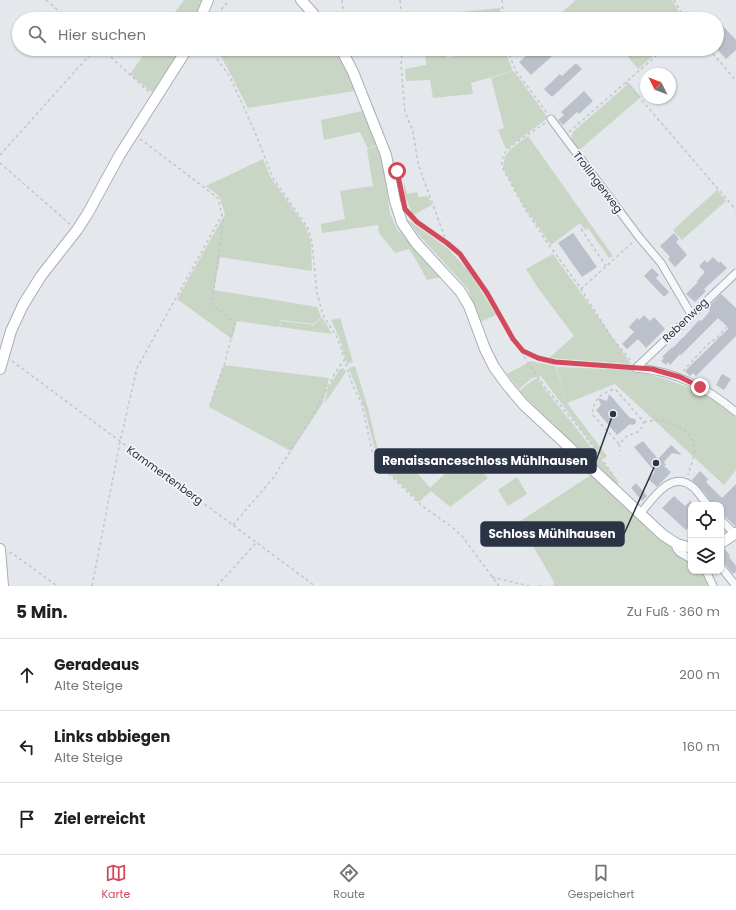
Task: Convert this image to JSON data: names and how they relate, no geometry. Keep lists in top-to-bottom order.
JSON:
{
  "streets": {
    "street": ["Trollingerweg", "Rebenweg"],
    "path": ["Kammertenberg"]
  },
  "crossings": [
    ["Trollingerweg", "Rebenweg"]
  ],
  "places": ["Renaissanceschloss Mühlhausen", "Schloss Mühlhausen"],
  "north": "top left",
  "page": {
    "search": "Hier suchen",
    "heading": ["5 Min.", "Zu Fuß · 360 m"],
    "list": [
      ["Geradeaus", "Alte Steige", "200 m"],
      ["Links abbiegen", "Alte Steige", "160 m"],
      "Ziel erreicht"
    ],
    "nav": ["Karte", "Route", "Gespeichert"]
  }
}
